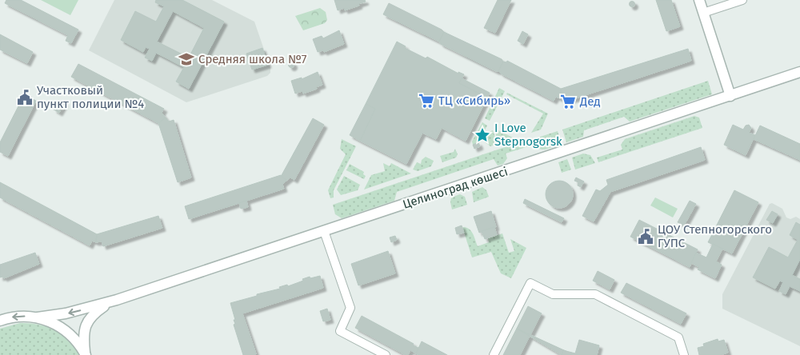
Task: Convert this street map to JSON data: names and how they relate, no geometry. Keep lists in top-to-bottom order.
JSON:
{
  "streets": {
    "street": ["Целиноград көшесі"]
  },
  "places": {
    "school or university": ["Средняя школа №7"],
    "public building": ["Участковый пункт полиции №4", "ЦОУ Степногорского ГУПС"],
    "supermarket": ["ТЦ «Сибирь»", "Дед"],
    "place": ["I Love Stepnogorsk"]
  }
}
